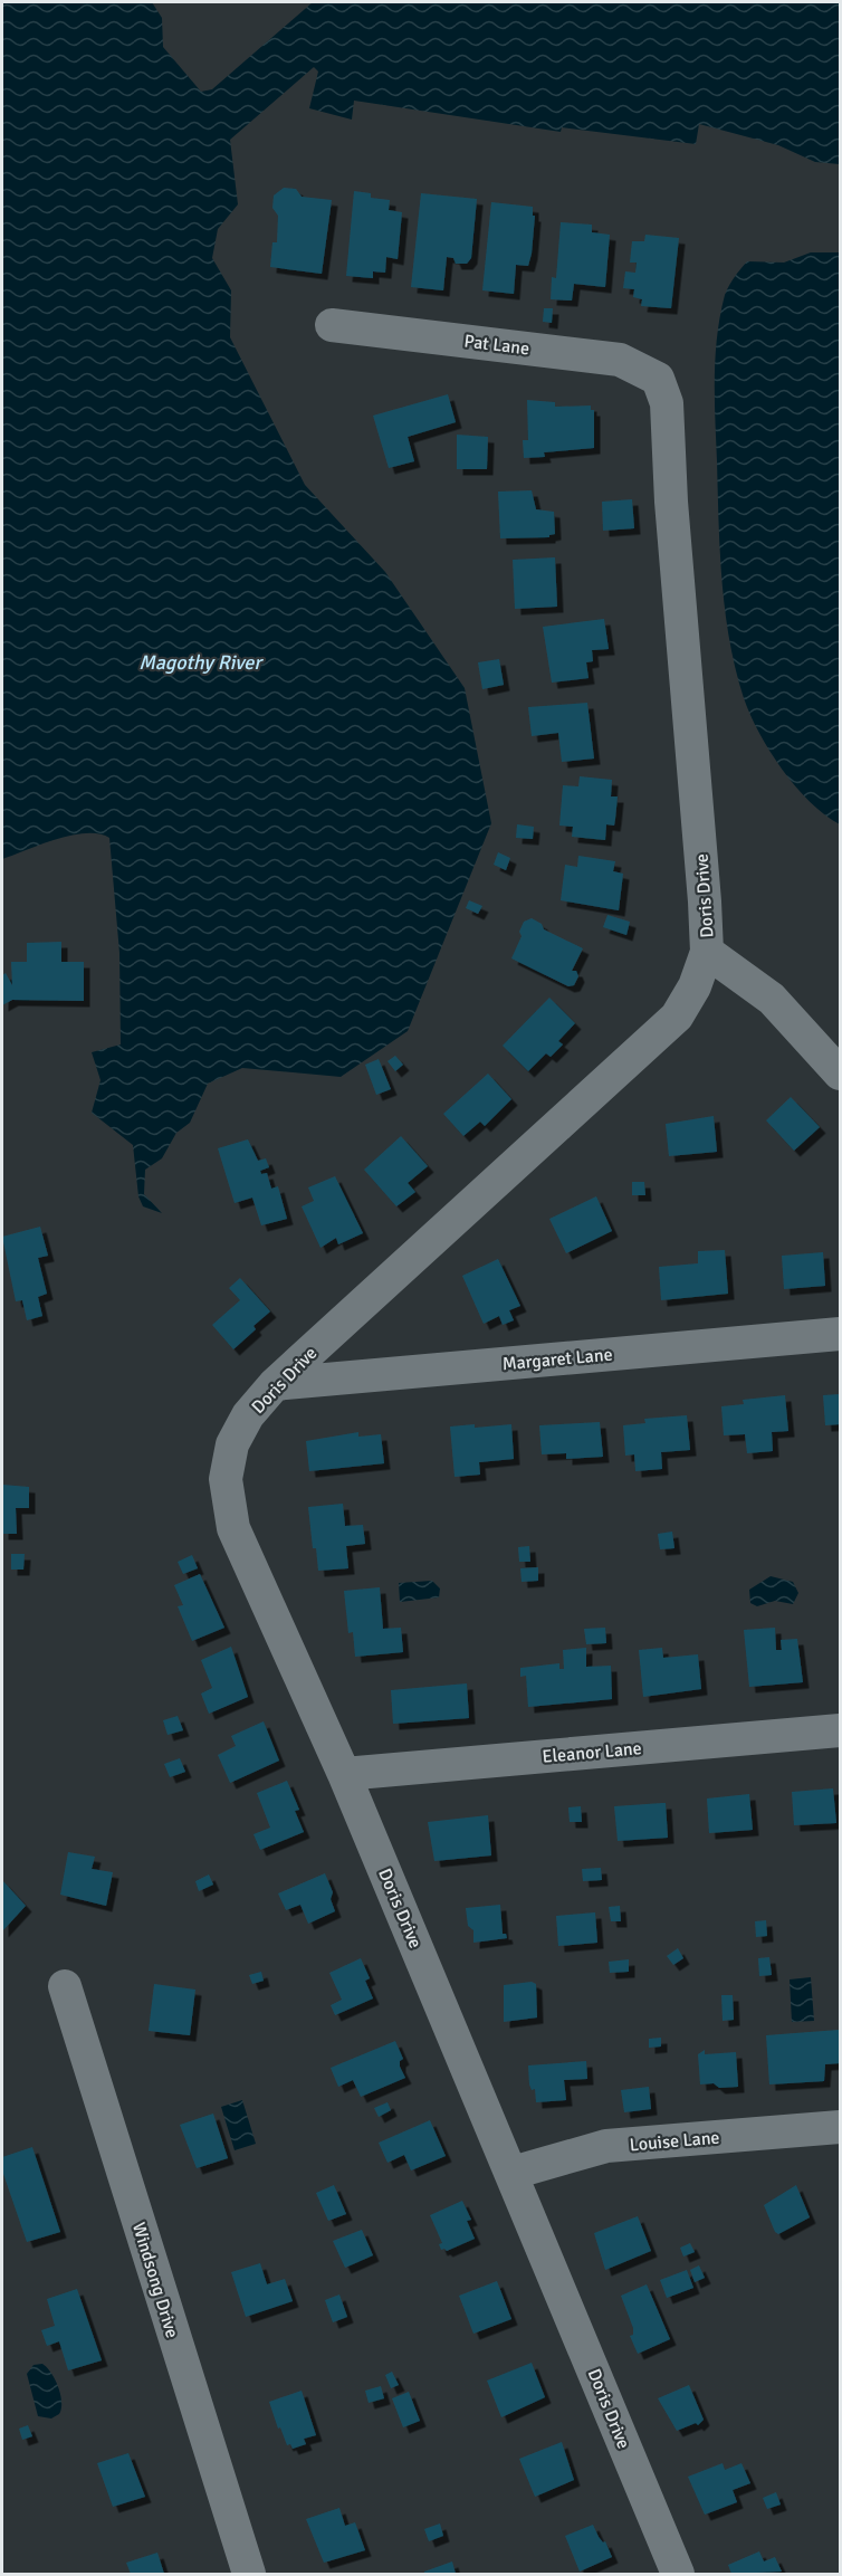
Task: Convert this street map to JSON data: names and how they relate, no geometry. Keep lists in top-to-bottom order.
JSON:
{
  "streets": {
    "street": [
      "Pat Lane",
      "Doris Drive",
      "Margaret Lane",
      "Eleanor Lane",
      "Louise Lane",
      "Windsong Drive"
    ]
  },
  "crossings": [
    ["Pat Lane", "Doris Drive"],
    ["Doris Drive", "Margaret Lane"],
    ["Doris Drive", "Eleanor Lane"],
    ["Doris Drive", "Louise Lane"]
  ],
  "water": ["Magothy River"]
}
